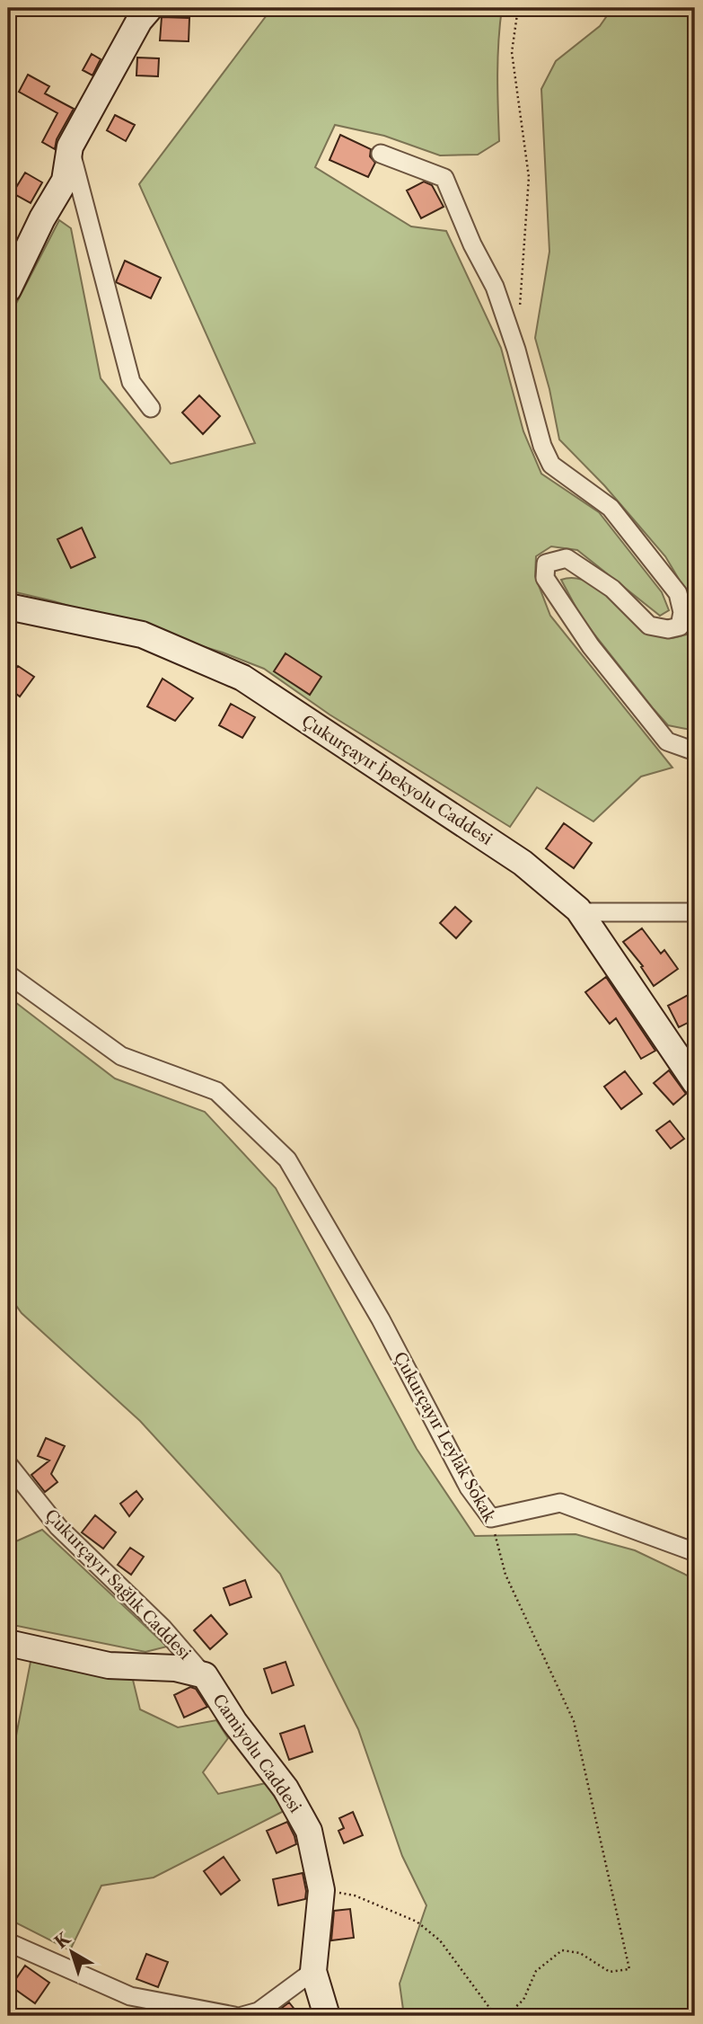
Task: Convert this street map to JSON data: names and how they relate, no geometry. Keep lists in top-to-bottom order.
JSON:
{
  "streets": {
    "street": [
      "Çukurçayır İpekyolu Caddesi",
      "Çukurçayır Leylak Sokak",
      "Çukurçayır Sağlık Caddesi",
      "Camiyolu Caddesi"
    ]
  },
  "crossings": [
    ["Çukurçayır Leylak Sokak", "Camiyolu Caddesi"],
    ["Çukurçayır Sağlık Caddesi", "Camiyolu Caddesi"]
  ],
  "north": "top left"
}
